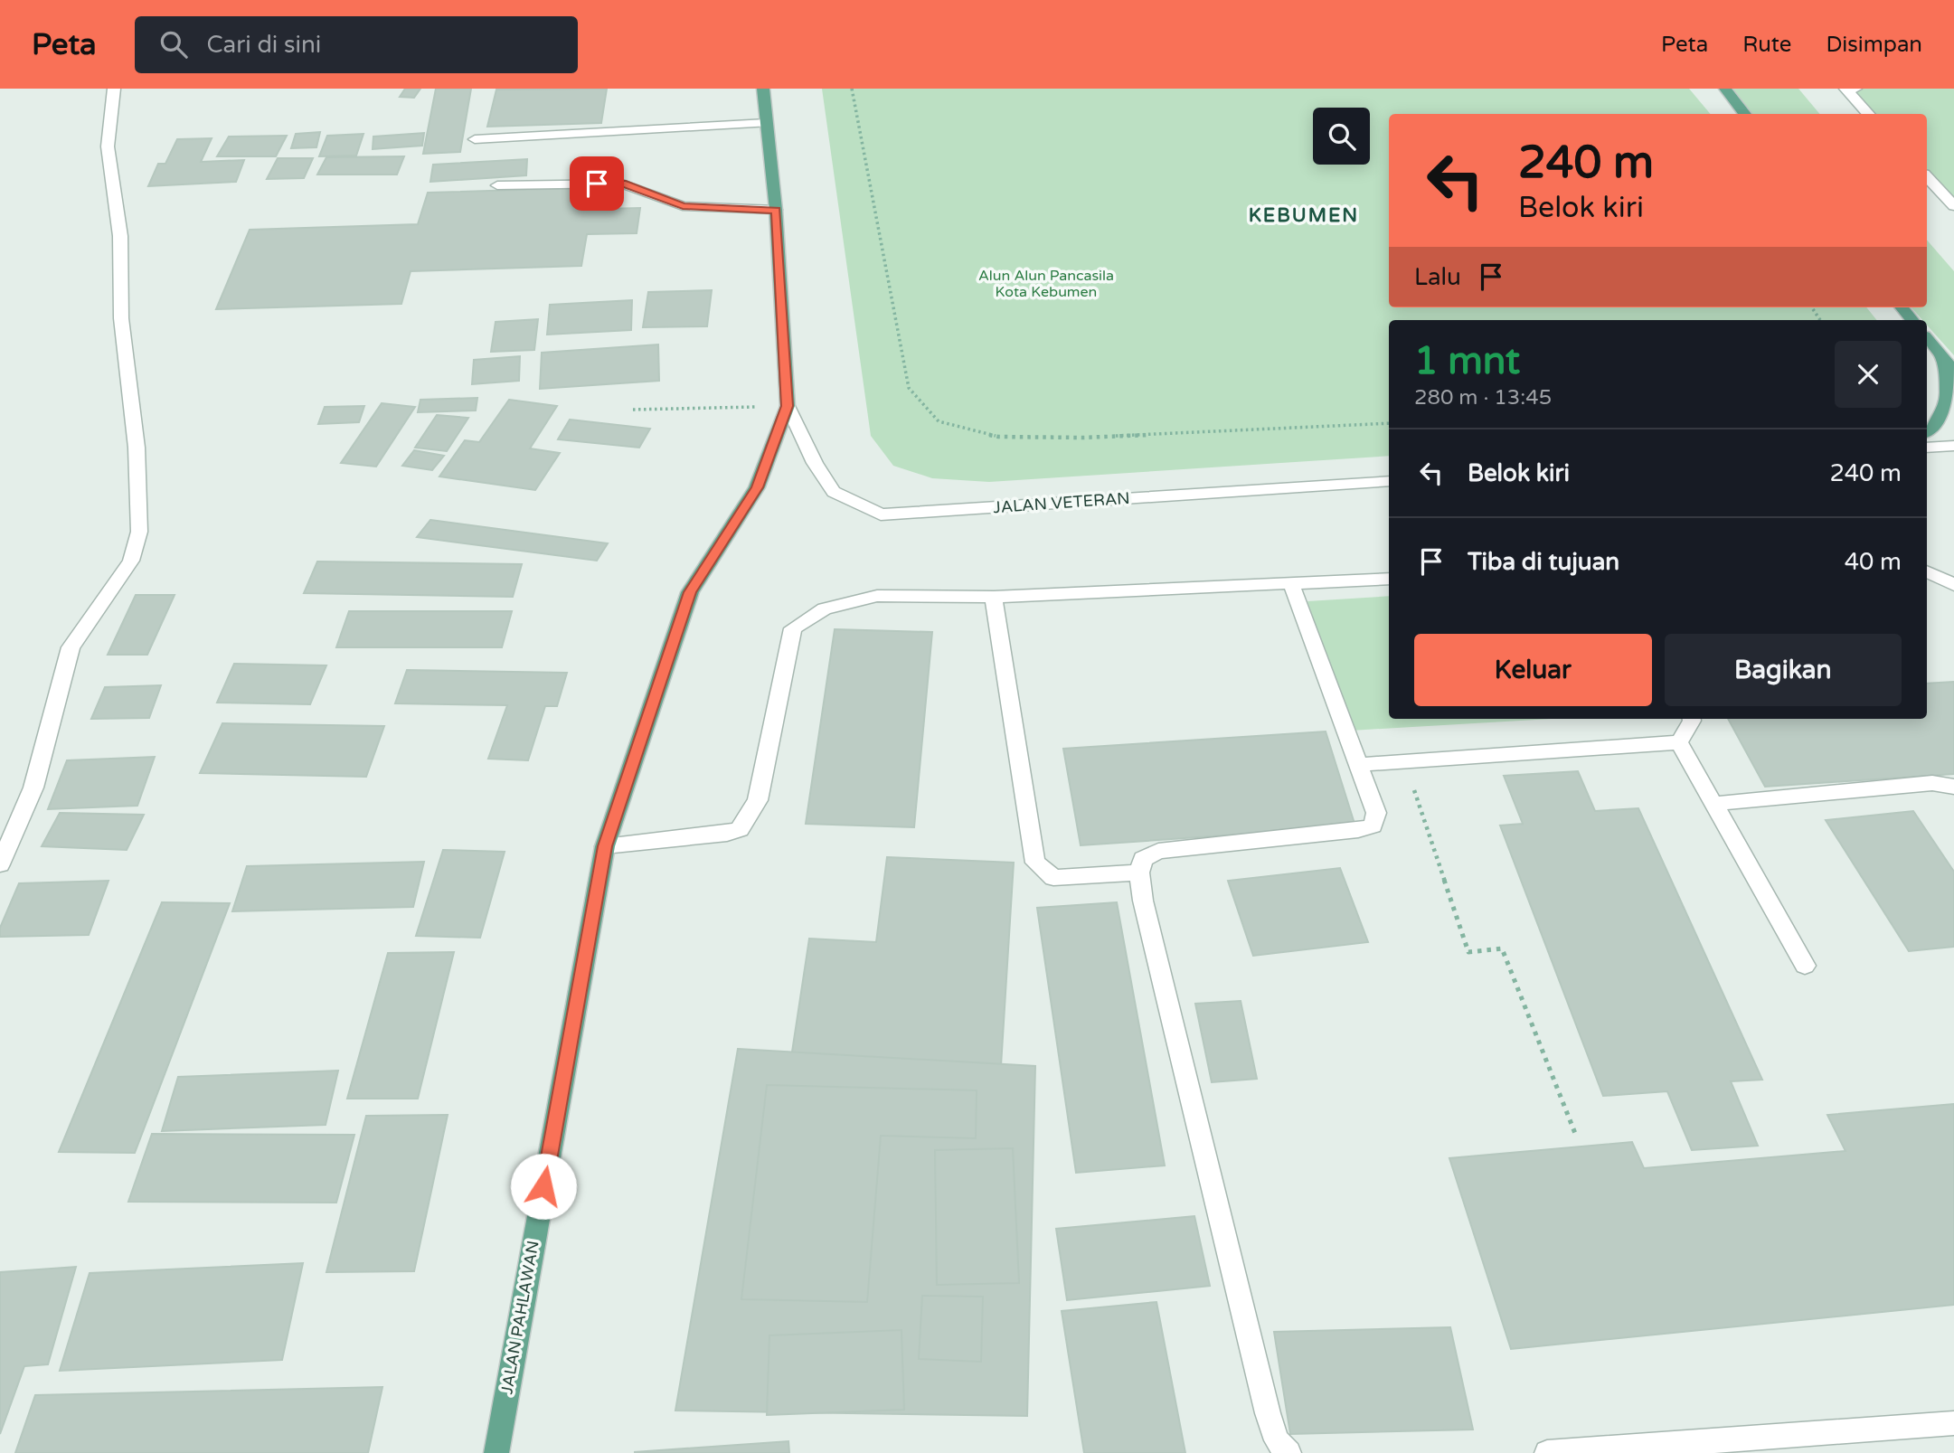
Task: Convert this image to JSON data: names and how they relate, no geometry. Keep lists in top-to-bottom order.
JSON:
{
  "streets": {
    "main road": ["JALAN PAHLAWAN"],
    "street": ["JALAN VETERAN"]
  },
  "crossings": [
    ["JALAN VETERAN", "JALAN PAHLAWAN"]
  ],
  "districts": ["KEBUMEN"],
  "parks": ["Alun Alun Pancasila Kota Kebumen"],
  "page": {
    "header": "Peta",
    "search": "Cari di sini",
    "nav": ["Peta", "Rute", "Disimpan"],
    "turn": ["240 m", "Belok kiri"],
    "then": "Lalu",
    "heading": ["1 mnt", "280 m · 13:45"],
    "list": [
      {
        "name": "Belok kiri",
        "value": "240 m"
      },
      {
        "name": "Tiba di tujuan",
        "value": "40 m"
      }
    ],
    "buttons": ["Keluar", "Bagikan"]
  }
}
